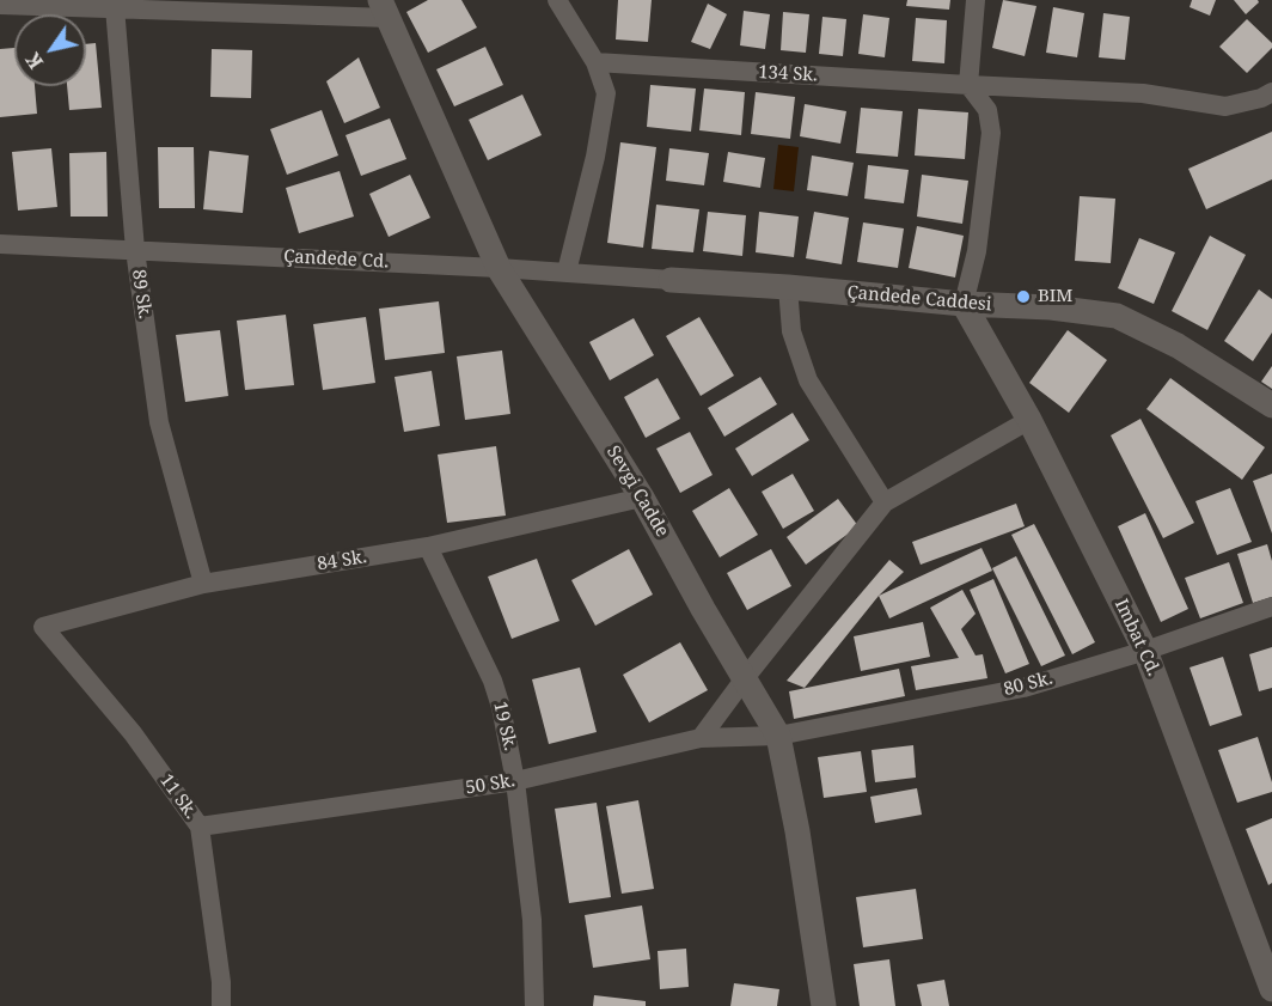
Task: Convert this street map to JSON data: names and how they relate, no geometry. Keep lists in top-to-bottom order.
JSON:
{
  "streets": {
    "street": [
      "134 Sk.",
      "Çandede Cd.",
      "89 Sk.",
      "Çandede Caddesi",
      "Sevgi Cadde",
      "84 Sk.",
      "Imbat Cd.",
      "80 Sk.",
      "19 Sk.",
      "50 Sk.",
      "11 Sk."
    ]
  },
  "crossings": [
    ["Çandede Cd.", "89 Sk."],
    ["Çandede Cd.", "Çandede Caddesi"],
    ["Çandede Cd.", "Sevgi Cadde"],
    ["89 Sk.", "84 Sk."],
    ["Çandede Caddesi", "Imbat Cd."],
    ["Sevgi Cadde", "84 Sk."],
    ["Sevgi Cadde", "80 Sk."],
    ["Sevgi Cadde", "50 Sk."],
    ["84 Sk.", "19 Sk."],
    ["84 Sk.", "11 Sk."],
    ["Imbat Cd.", "80 Sk."],
    ["80 Sk.", "50 Sk."],
    ["19 Sk.", "50 Sk."],
    ["50 Sk.", "11 Sk."]
  ],
  "places": ["BIM"],
  "north": "bottom left"
}
